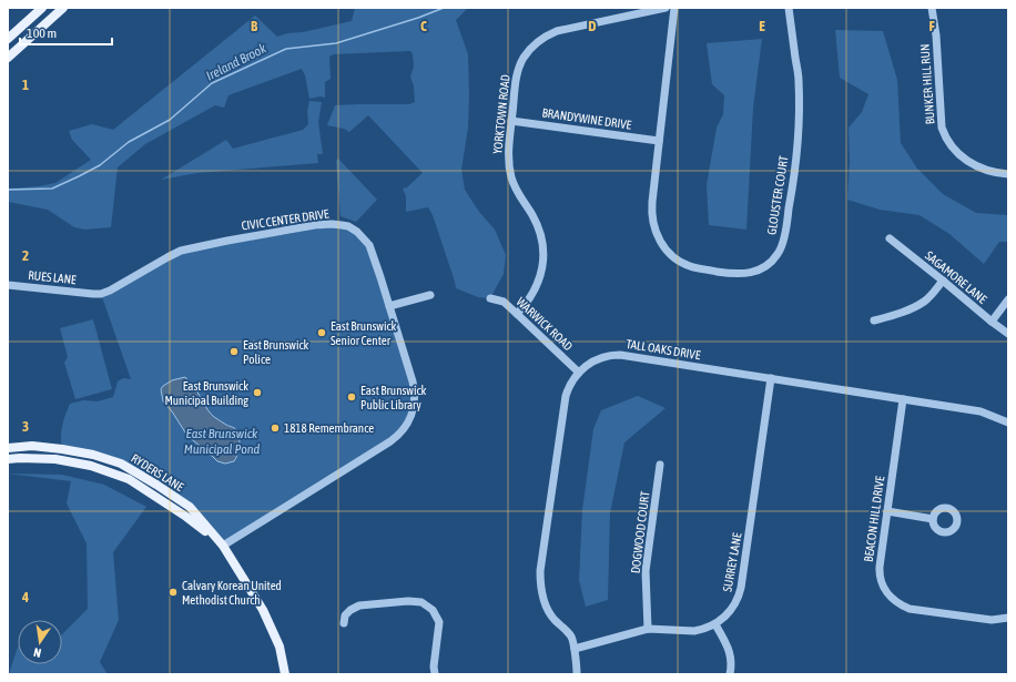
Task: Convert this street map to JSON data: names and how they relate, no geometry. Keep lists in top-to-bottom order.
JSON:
{
  "streets": {
    "main road": ["RYDERS LANE"],
    "street": [
      "BUNKER HILL RUN",
      "YORKTOWN ROAD",
      "BRANDYWINE DRIVE",
      "GLOUSTER COURT",
      "CIVIC CENTER DRIVE",
      "RUES LANE",
      "SAGAMORE LANE",
      "WARWICK ROAD",
      "TALL OAKS DRIVE",
      "BEACON HILL DRIVE",
      "DOGWOOD COURT",
      "SURREY LANE"
    ]
  },
  "crossings": [
    ["YORKTOWN ROAD", "BRANDYWINE DRIVE"],
    ["YORKTOWN ROAD", "WARWICK ROAD"],
    ["BRANDYWINE DRIVE", "GLOUSTER COURT"],
    ["CIVIC CENTER DRIVE", "RUES LANE"],
    ["CIVIC CENTER DRIVE", "RYDERS LANE"],
    ["WARWICK ROAD", "TALL OAKS DRIVE"],
    ["TALL OAKS DRIVE", "BEACON HILL DRIVE"],
    ["TALL OAKS DRIVE", "SURREY LANE"],
    ["DOGWOOD COURT", "SURREY LANE"]
  ],
  "water": ["Ireland Brook", "East Brunswick Municipal Pond"],
  "places": [
    "East Brunswick Senior Center",
    "East Brunswick Police",
    "East Brunswick Municipal Building",
    "East Brunswick Public Library",
    "1818 Remembrance",
    "Calvary Korean United Methodist Church"
  ],
  "scale_bar": "100 m",
  "north": "bottom",
  "grid": {
    "columns": [
      "B",
      "C",
      "D",
      "E",
      "F"
    ],
    "rows": [
      "1",
      "2",
      "3",
      "4"
    ]
  }
}
